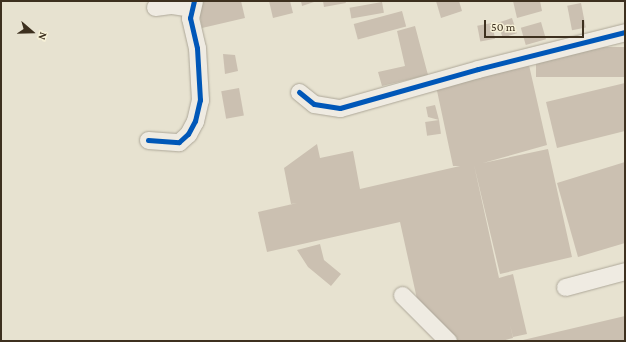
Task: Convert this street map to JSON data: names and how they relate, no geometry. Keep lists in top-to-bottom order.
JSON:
{
  "scale_bar": "50 m",
  "north": "right"
}
